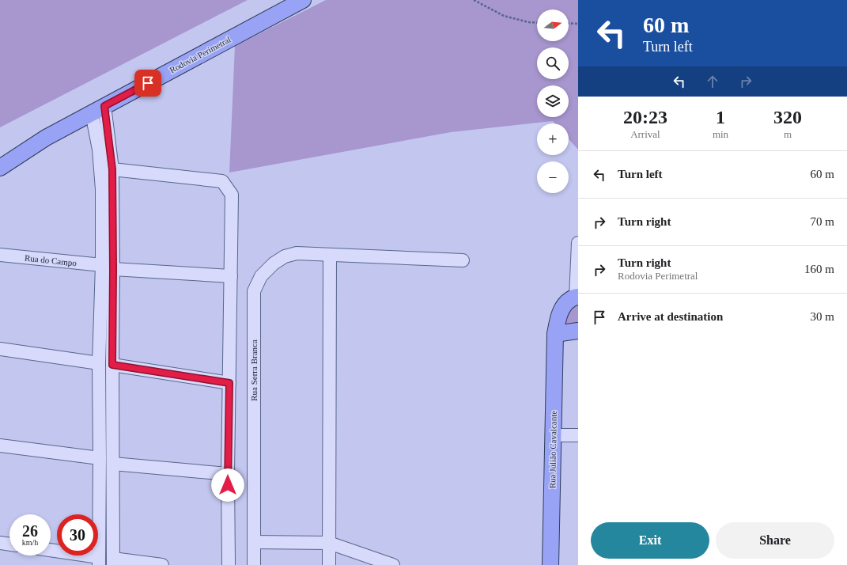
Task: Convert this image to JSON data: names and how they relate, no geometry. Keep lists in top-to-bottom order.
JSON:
{
  "streets": {
    "main road": ["Rodovia Perimetral", "Rua Julião Cavalcante"],
    "street": ["Rua do Campo", "Rua Serra Branca"]
  },
  "north": "right",
  "page": {
    "turn": ["60 m", "Turn left"],
    "map_buttons": ["+", "−"],
    "eta": [
      "20:23",
      "Arrival",
      "1",
      "min",
      "320",
      "m"
    ],
    "list": [
      {
        "name": "Turn left",
        "value": "60 m"
      },
      {
        "name": "Turn right",
        "value": "70 m"
      },
      {
        "name": "Turn right",
        "note": "Rodovia Perimetral",
        "value": "160 m"
      },
      {
        "name": "Arrive at destination",
        "value": "30 m"
      }
    ],
    "speed": "26 km/h",
    "limit": "30",
    "buttons": ["Exit", "Share"]
  }
}
